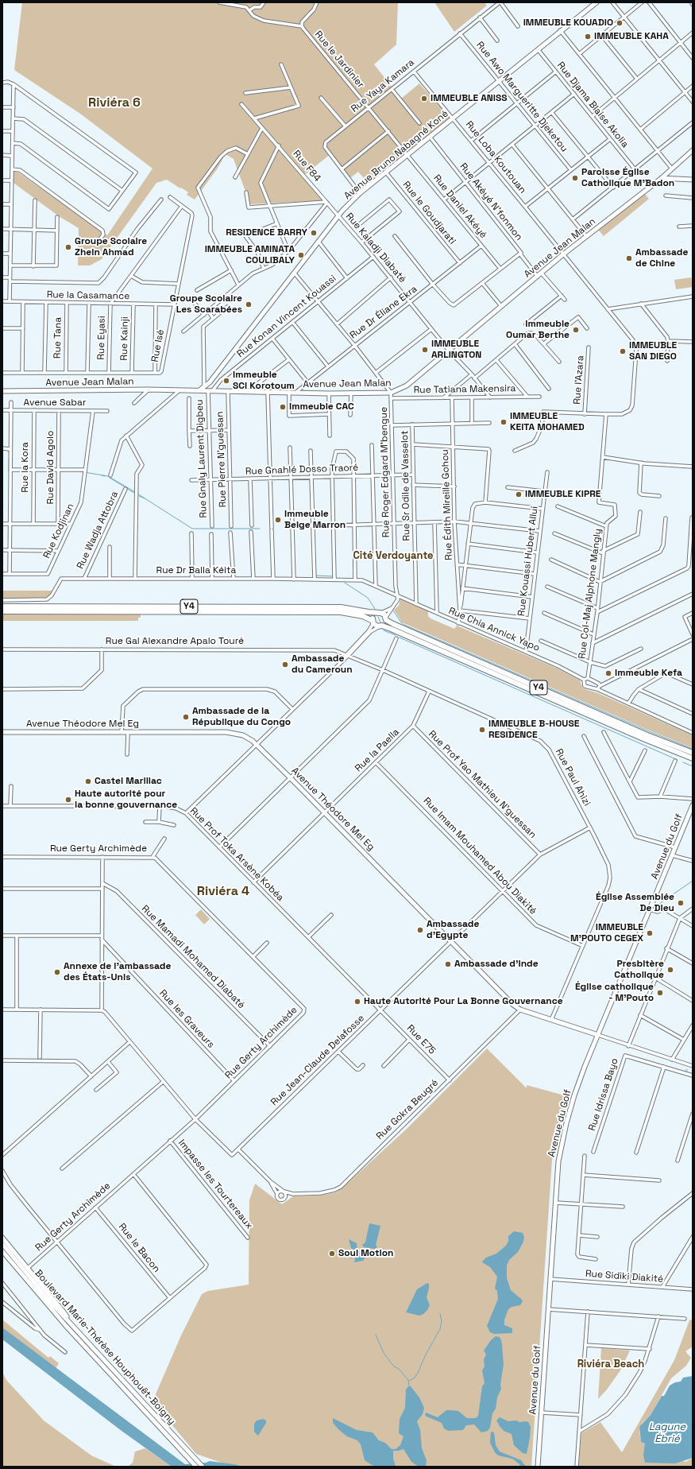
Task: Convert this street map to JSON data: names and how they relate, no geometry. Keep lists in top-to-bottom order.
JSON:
{
  "streets": {
    "highway": ["Y4"],
    "main road": [
      "Avenue Bruno Nabagné Koné",
      "Avenue Jean Malan",
      "Avenue Théodore Mel Eg",
      "Avenue du Golf",
      "Boulevard Marie-Thérèse Houphouët-Boigny"
    ],
    "street": [
      "Rue le Jardinier",
      "Rue Yaya Kamara",
      "Rue Awo Margueritte Djeketou",
      "Rue Djama Blaise Akolia",
      "Rue Loba Koutouan",
      "Rue F84",
      "Rue Akéyé N'fonmon",
      "Rue Daniel Akéyé",
      "Rue le Goudjarati",
      "Rue Kaladji Diabaté",
      "Rue la Casamance",
      "Rue Dr Éliane Ekra",
      "Rue Konan Vincent Kouassi",
      "Rue Tana",
      "Rue Eyasi",
      "Rue Kainji",
      "Rue Isè",
      "Rue l'Azara",
      "Rue Tatiana Makensira",
      "Avenue Sabar",
      "Rue Gnaly Laurent Digbeu",
      "Rue Pierre N'guessan",
      "Rue la Kora",
      "Rue David Agolo",
      "Rue Gnahlé Dosso Traoré",
      "Rue Roger Edgard M'bengue",
      "Rue Sr Odile de Vasselot",
      "Rue Édith Mireille Gohou",
      "Rue Wadja Attobra",
      "Rue Kodjinan",
      "Rue Kouassi Hubert Allui",
      "Rue Dr Balla Kéita",
      "Rue Col-Maj Alphone Mangly",
      "Rue Chia Annick Yapo",
      "Rue Gal Alexandre Apalo Touré",
      "Rue la Paella",
      "Rue Paul Ahizi",
      "Rue Prof Yao Mathieu N'guessan",
      "Rue Gerty Archimède",
      "Rue Prof Toka Arsène Kobéa",
      "Rue Imam Mouhamed Abou Diakité",
      "Rue Mamadi Mohamed Diabaté",
      "Rue les Graveurs",
      "Rue E75",
      "Rue Jean-Claude Delafosse",
      "Rue Idrissa Bayo",
      "Rue Gokra Beugré",
      "Impasse les Tourtereaux",
      "Rue le Bacon",
      "Rue Sidiki Diakité"
    ]
  },
  "crossings": [
    ["Rue le Jardinier", "Rue Yaya Kamara"],
    ["Rue le Jardinier", "Avenue Bruno Nabagné Koné"],
    ["Rue le Jardinier", "Rue Daniel Akéyé"],
    ["Rue Yaya Kamara", "Rue Awo Margueritte Djeketou"],
    ["Rue Yaya Kamara", "Avenue Bruno Nabagné Koné"],
    ["Rue Yaya Kamara", "Rue Loba Koutouan"],
    ["Rue Awo Margueritte Djeketou", "Avenue Bruno Nabagné Koné"],
    ["Rue Djama Blaise Akolia", "Avenue Bruno Nabagné Koné"],
    ["Avenue Bruno Nabagné Koné", "Rue Loba Koutouan"],
    ["Avenue Bruno Nabagné Koné", "Rue F84"],
    ["Avenue Bruno Nabagné Koné", "Rue Akéyé N'fonmon"],
    ["Avenue Bruno Nabagné Koné", "Rue Daniel Akéyé"],
    ["Avenue Bruno Nabagné Koné", "Rue le Goudjarati"],
    ["Avenue Bruno Nabagné Koné", "Rue Kaladji Diabaté"],
    ["Avenue Bruno Nabagné Koné", "Avenue Jean Malan"],
    ["Rue Loba Koutouan", "Avenue Jean Malan"],
    ["Rue Loba Koutouan", "Rue Col-Maj Alphone Mangly"],
    ["Rue F84", "Rue Kaladji Diabaté"],
    ["Rue Akéyé N'fonmon", "Avenue Jean Malan"],
    ["Rue Daniel Akéyé", "Rue Dr Éliane Ekra"],
    ["Rue le Goudjarati", "Rue Dr Éliane Ekra"],
    ["Rue Kaladji Diabaté", "Avenue Jean Malan"],
    ["Rue Kaladji Diabaté", "Rue Dr Éliane Ekra"],
    ["Rue Kaladji Diabaté", "Rue Konan Vincent Kouassi"],
    ["Avenue Jean Malan", "Rue Dr Éliane Ekra"],
    ["Avenue Jean Malan", "Rue Konan Vincent Kouassi"],
    ["Avenue Jean Malan", "Rue Gnaly Laurent Digbeu"],
    ["Avenue Jean Malan", "Rue Pierre N'guessan"],
    ["Avenue Jean Malan", "Rue Roger Edgard M'bengue"],
    ["Rue la Casamance", "Rue Tana"],
    ["Rue la Casamance", "Rue Eyasi"],
    ["Rue la Casamance", "Rue Kainji"],
    ["Rue la Casamance", "Rue Isè"],
    ["Rue Konan Vincent Kouassi", "Rue Gnaly Laurent Digbeu"],
    ["Rue Tana", "Rue Isè"],
    ["Rue Eyasi", "Rue Isè"],
    ["Rue Kainji", "Rue Isè"],
    ["Rue Tatiana Makensira", "Rue Roger Edgard M'bengue"],
    ["Rue Tatiana Makensira", "Rue Édith Mireille Gohou"],
    ["Avenue Sabar", "Rue la Kora"],
    ["Avenue Sabar", "Rue David Agolo"],
    ["Avenue Sabar", "Rue Kodjinan"],
    ["Rue Gnaly Laurent Digbeu", "Rue Gnahlé Dosso Traoré"],
    ["Rue Pierre N'guessan", "Rue Gnahlé Dosso Traoré"],
    ["Rue Gnahlé Dosso Traoré", "Rue Roger Edgard M'bengue"],
    ["Rue Gnahlé Dosso Traoré", "Rue Sr Odile de Vasselot"],
    ["Rue Roger Edgard M'bengue", "Rue Dr Balla Kéita"],
    ["Rue Roger Edgard M'bengue", "Y4"],
    ["Rue Roger Edgard M'bengue", "Rue Chia Annick Yapo"],
    ["Rue Sr Odile de Vasselot", "Rue Chia Annick Yapo"],
    ["Rue Wadja Attobra", "Rue Dr Balla Kéita"],
    ["Rue Kouassi Hubert Allui", "Rue Chia Annick Yapo"],
    ["Rue Dr Balla Kéita", "Rue Chia Annick Yapo"],
    ["Rue Gal Alexandre Apalo Touré", "Rue Paul Ahizi"],
    ["Avenue Théodore Mel Eg", "Rue la Paella"],
    ["Avenue Théodore Mel Eg", "Rue Paul Ahizi"],
    ["Avenue Théodore Mel Eg", "Avenue du Golf"],
    ["Avenue Théodore Mel Eg", "Rue Jean-Claude Delafosse"],
    ["Avenue Théodore Mel Eg", "Rue Gokra Beugré"],
    ["Rue la Paella", "Rue Paul Ahizi"],
    ["Rue la Paella", "Rue Prof Yao Mathieu N'guessan"],
    ["Rue la Paella", "Rue Prof Toka Arsène Kobéa"],
    ["Rue la Paella", "Rue Imam Mouhamed Abou Diakité"],
    ["Rue Paul Ahizi", "Rue Imam Mouhamed Abou Diakité"],
    ["Rue Paul Ahizi", "Rue Jean-Claude Delafosse"],
    ["Rue Prof Yao Mathieu N'guessan", "Rue Jean-Claude Delafosse"],
    ["Avenue du Golf", "Rue Sidiki Diakité"],
    ["Rue Gerty Archimède", "Rue Mamadi Mohamed Diabaté"],
    ["Rue Gerty Archimède", "Rue les Graveurs"],
    ["Rue Gerty Archimède", "Impasse les Tourtereaux"],
    ["Rue Gerty Archimède", "Rue le Bacon"],
    ["Rue Prof Toka Arsène Kobéa", "Rue E75"],
    ["Rue Prof Toka Arsène Kobéa", "Rue Jean-Claude Delafosse"],
    ["Rue Imam Mouhamed Abou Diakité", "Rue Jean-Claude Delafosse"],
    ["Rue E75", "Rue Jean-Claude Delafosse"],
    ["Rue E75", "Rue Gokra Beugré"],
    ["Rue Jean-Claude Delafosse", "Rue Gokra Beugré"]
  ],
  "districts": [
    "Riviéra 6",
    "Cité Verdoyante",
    "Riviéra 4",
    "Riviéra Beach"
  ],
  "water": ["Lagune Ébrié"],
  "places": [
    "IMMEUBLE KOUADIO",
    "IMMEUBLE KAHA",
    "IMMEUBLE ANISS",
    "Paroisse Église Catholique M’Badon",
    "RESIDENCE BARRY",
    "Groupe Scolaire Zhein Ahmad",
    "IMMEUBLE AMINATA COULIBALY",
    "Ambassade de Chine",
    "Groupe Scolaire Les Scarabées",
    "Immeuble Oumar Berthe",
    "IMMEUBLE ARLINGTON",
    "IMMEUBLE SAN DIEGO",
    "Immeuble SCI Korotoum",
    "Immeuble CAC",
    "IMMEUBLE KEITA MOHAMED",
    "IMMEUBLE KIPRE",
    "Immeuble Beige Marron",
    "Ambassade du Cameroun",
    "Immeuble Kefa",
    "Ambassade de la République du Congo",
    "IMMEUBLE B-HOUSE RESIDENCE",
    "Castel Marillac",
    "Haute autorité pour la bonne gouvernance",
    "Église Assemblée De Dieu",
    "Ambassade d'Egypte",
    "IMMEUBLE M'POUTO CEGEX",
    "Ambassade d’Inde",
    "Presbitère Catholique",
    "Annexe de l'ambassade des États-Unis",
    "Église catholique - M'Pouto",
    "Haute Autorité Pour La Bonne Gouvernance",
    "Soul Motion"
  ]
}
